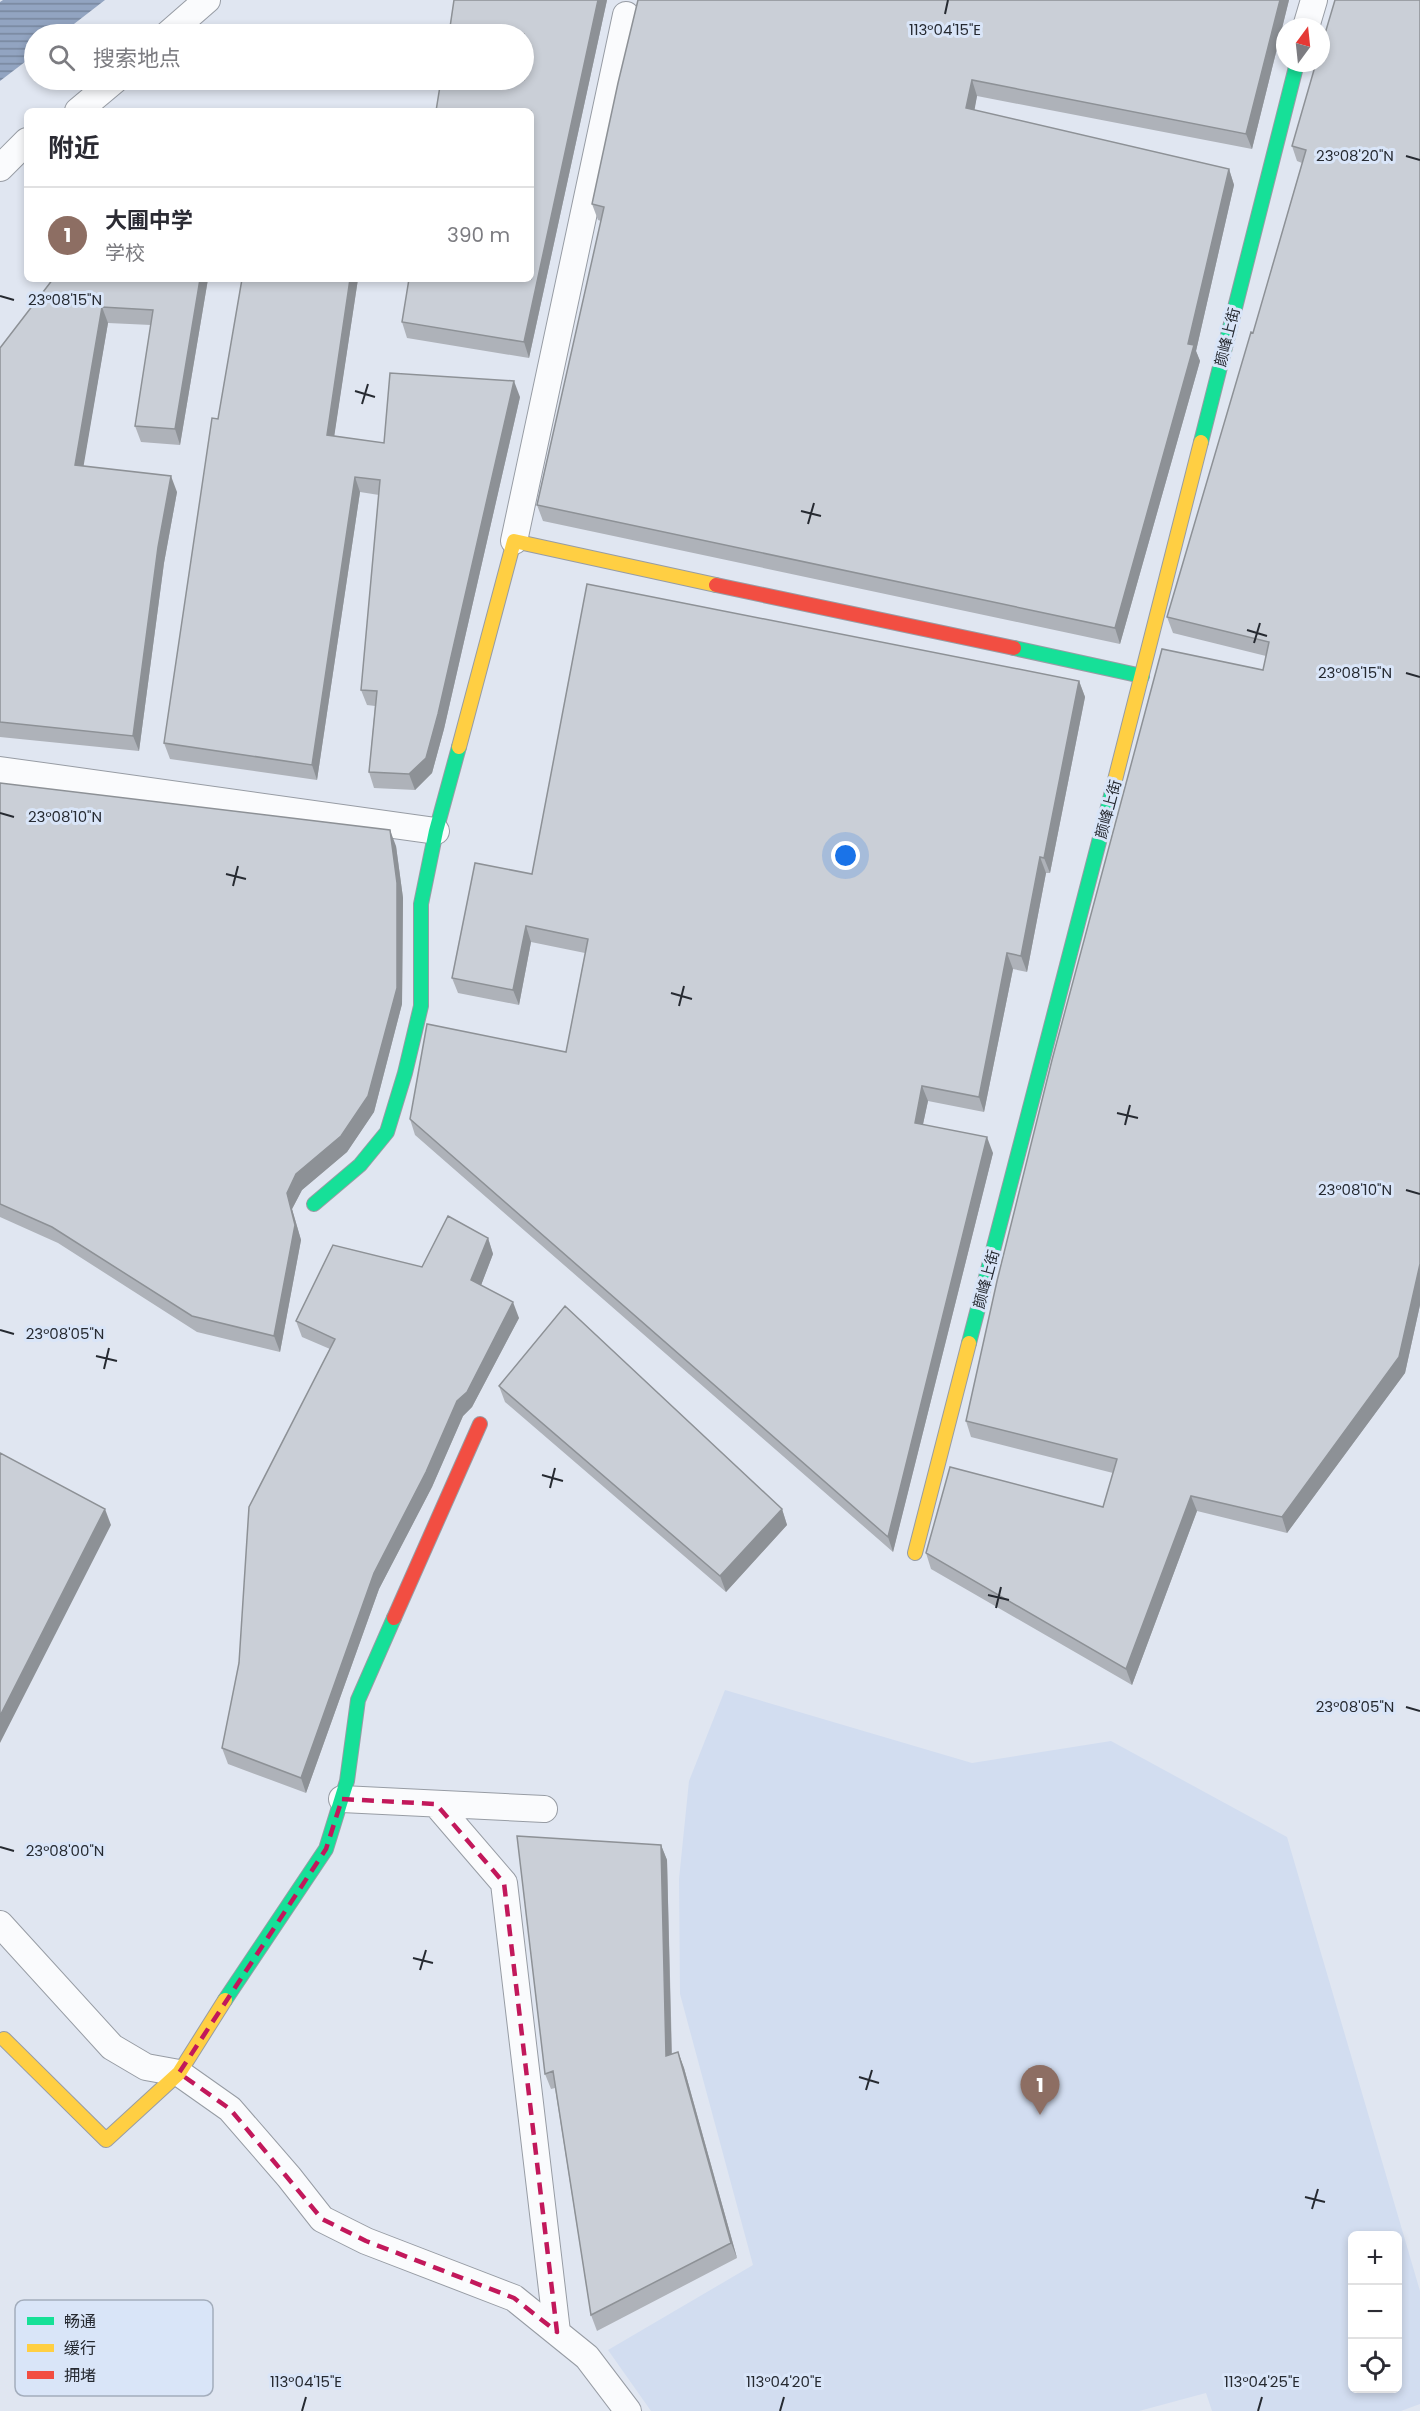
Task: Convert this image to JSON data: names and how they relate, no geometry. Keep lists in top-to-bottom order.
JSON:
{
  "streets": {
    "street": ["颜峰上街"]
  },
  "legend": ["畅通", "缓行", "拥堵"],
  "north": "top",
  "page": {
    "search": "搜索地点",
    "heading": "附近",
    "list": [
      {
        "mark": "1",
        "name": "大圃中学",
        "note": "学校",
        "value": "390 m"
      }
    ],
    "pins": "1",
    "map_buttons": ["+", "−"]
  },
  "coordinates": [
    "113°04'15\"E",
    "23°08'20\"N",
    "23°08'15\"N",
    "23°08'10\"N",
    "23°08'05\"N",
    "23°08'00\"N",
    "113°04'20\"E",
    "113°04'25\"E"
  ]
}
